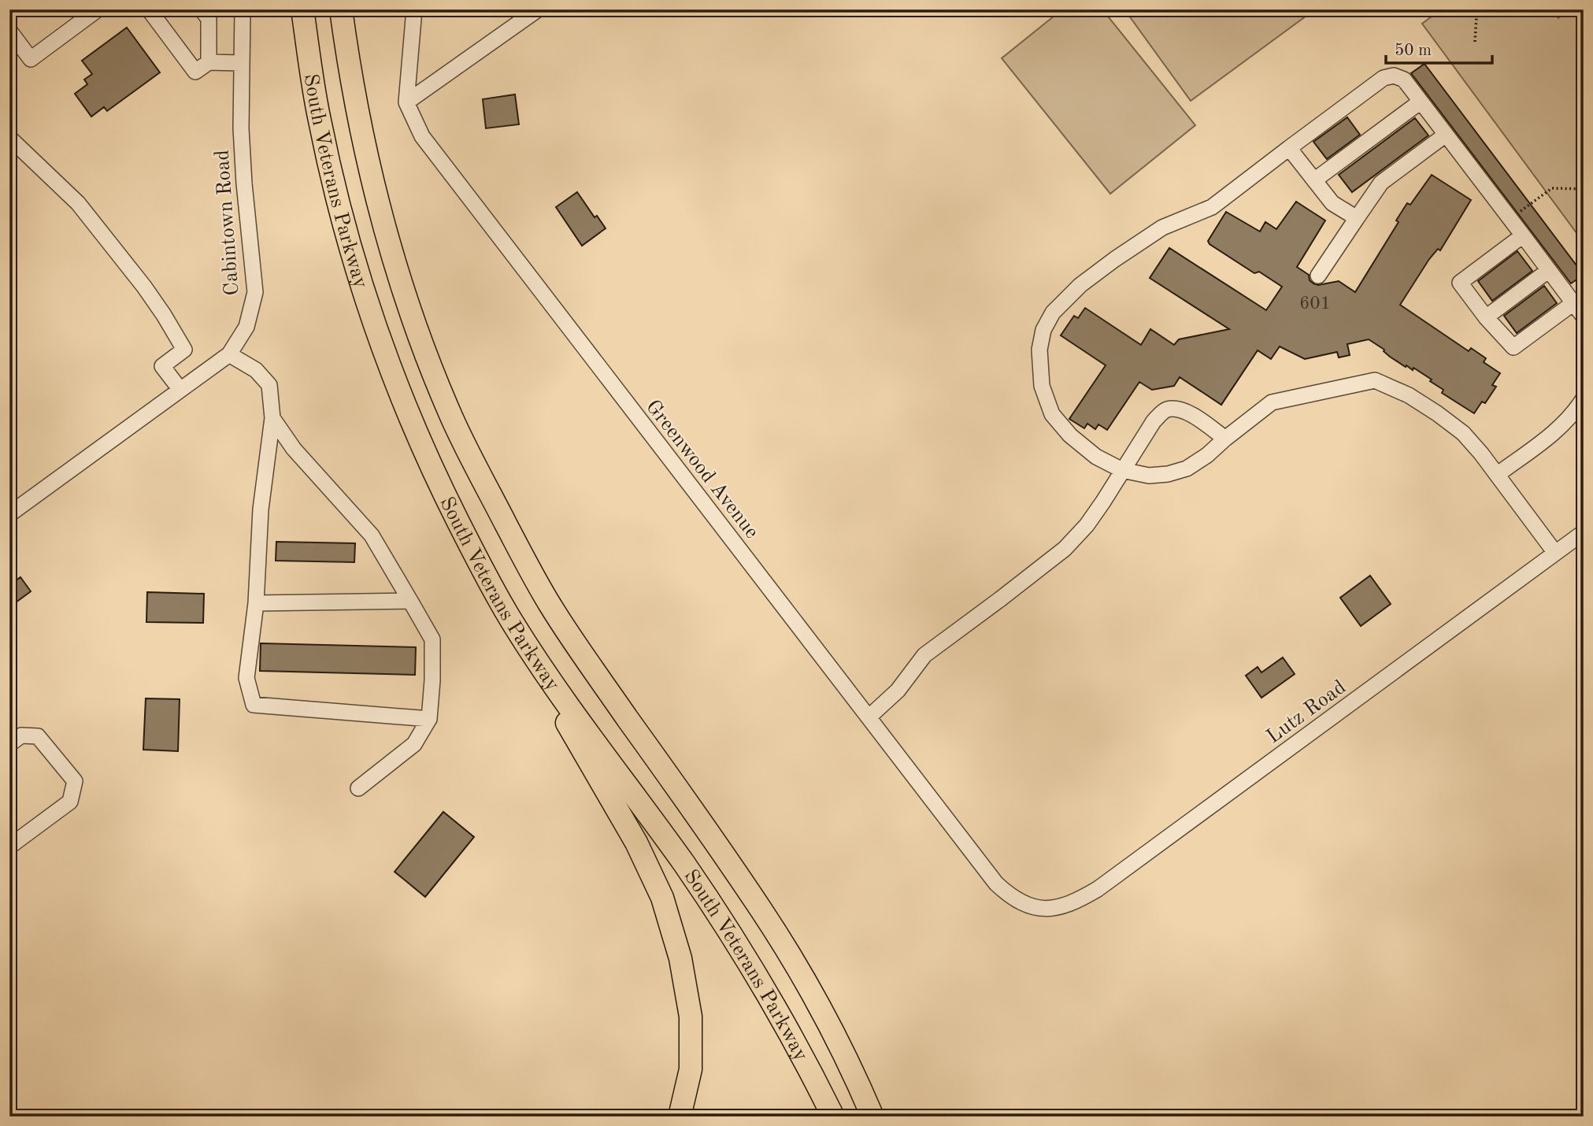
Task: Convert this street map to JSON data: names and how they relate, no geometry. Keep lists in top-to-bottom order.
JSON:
{
  "streets": {
    "highway": ["South Veterans Parkway"],
    "street": ["Cabintown Road", "Greenwood Avenue", "Lutz Road"]
  },
  "crossings": [
    ["Greenwood Avenue", "Lutz Road"]
  ],
  "house_numbers": ["601"],
  "scale_bar": "50 m"
}
